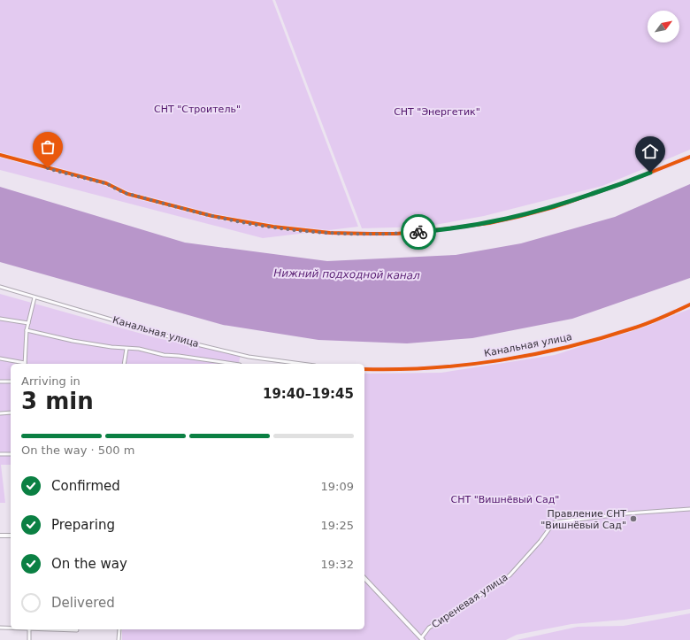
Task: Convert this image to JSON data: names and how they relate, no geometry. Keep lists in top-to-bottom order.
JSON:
{
  "streets": {
    "street": ["Канальная улица", "Сиреневая улица"]
  },
  "water": ["Нижний подходной канал"],
  "parks": ["СНТ \"Строитель\"", "СНТ \"Энергетик\"", "СНТ \"Вишнёвый Сад\""],
  "places": ["Правление СНТ \"Вишнёвый Сад\""],
  "north": "top right",
  "page": {
    "heading": ["3 min", "Arriving in", "19:40–19:45"],
    "bar": "On the way · 500 m",
    "list": [
      ["Confirmed", "19:09"],
      ["Preparing", "19:25"],
      ["On the way", "19:32"],
      "Delivered"
    ]
  }
}
